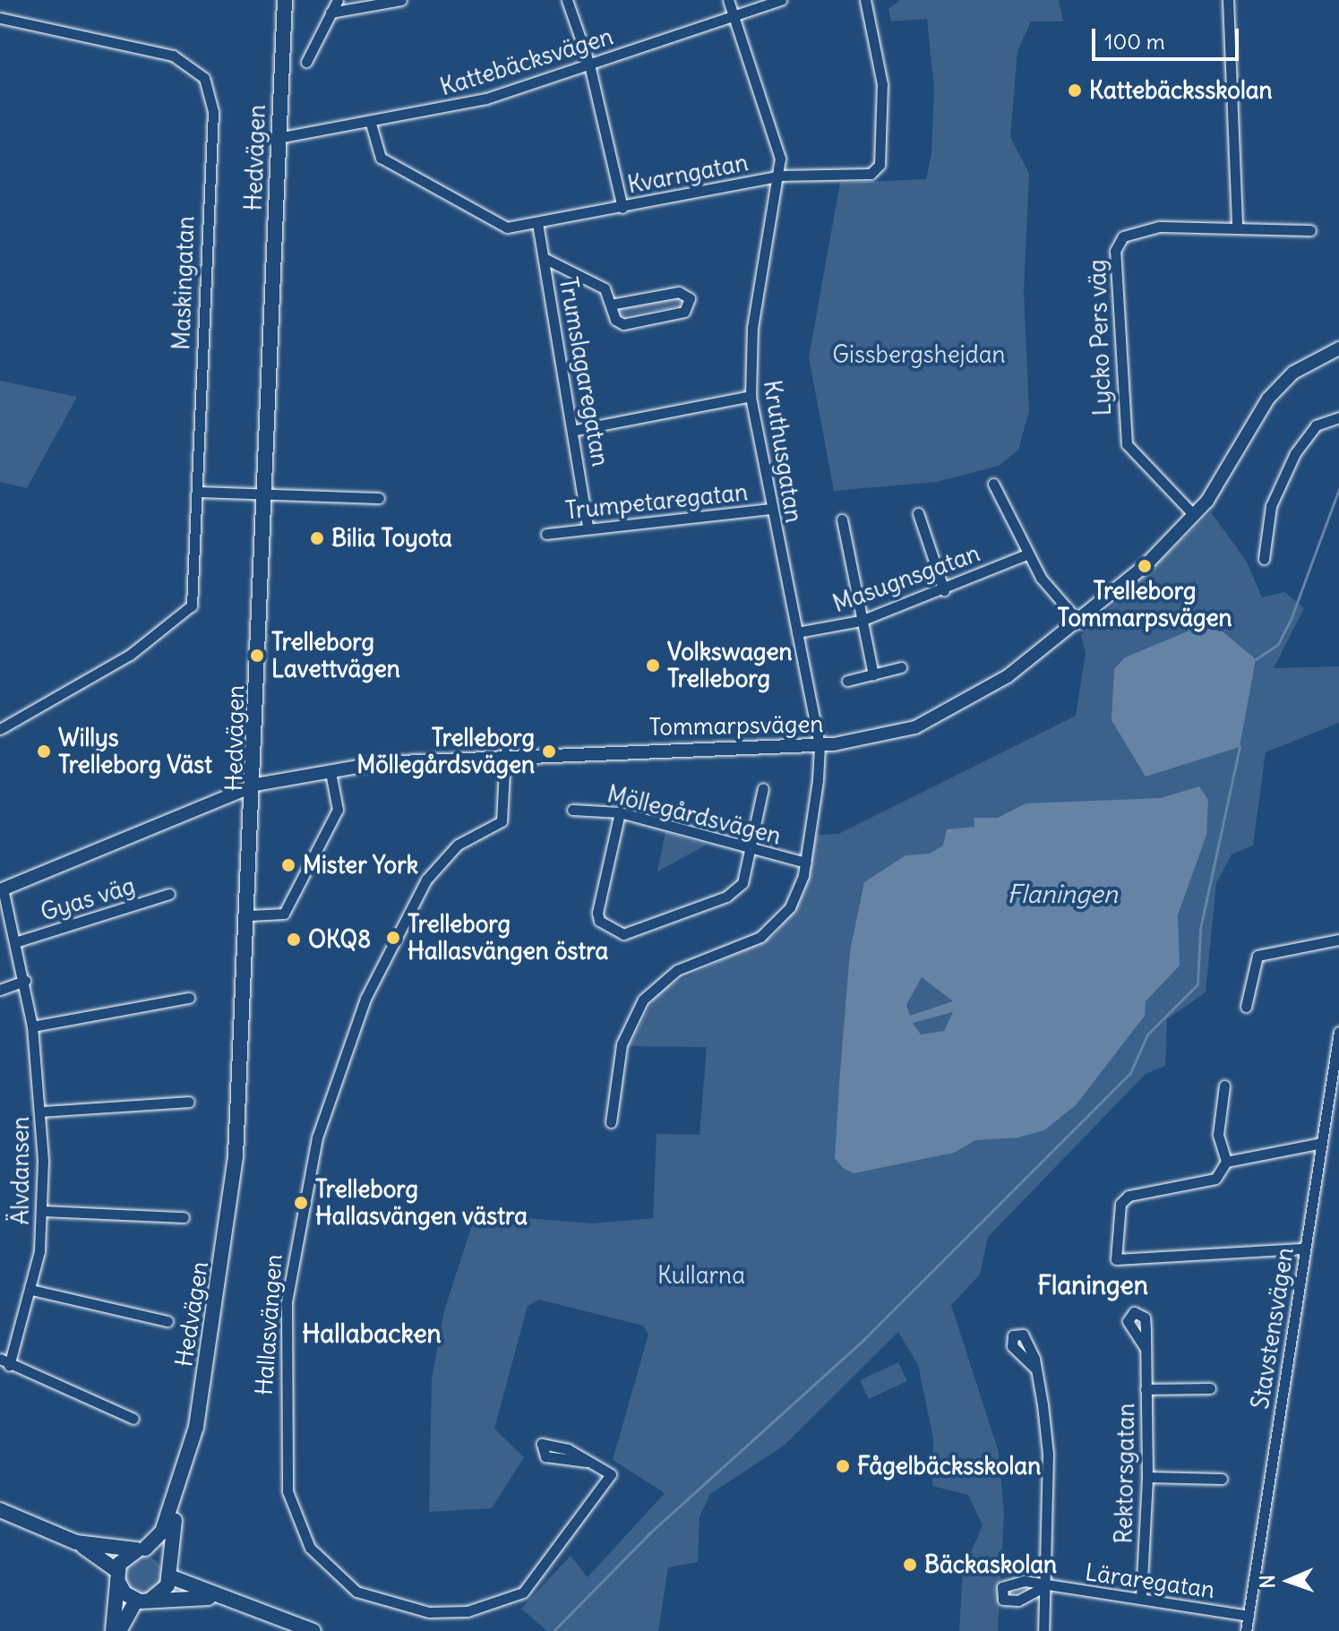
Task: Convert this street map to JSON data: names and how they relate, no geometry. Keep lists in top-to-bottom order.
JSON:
{
  "streets": {
    "main road": ["Hedvägen"],
    "street": [
      "Kattebäcksvägen",
      "Kvarngatan",
      "Maskingatan",
      "Lycko Pers väg",
      "Trumslagaregatan",
      "Kruthusgatan",
      "Trumpetaregatan",
      "Masugnsgatan",
      "Tommarpsvägen",
      "Möllegårdsvägen",
      "Gyas väg",
      "Älvdansen",
      "Hallasvängen",
      "Stavstensvägen",
      "Rektorsgatan",
      "Läraregatan"
    ]
  },
  "crossings": [
    ["Kattebäcksvägen", "Hedvägen"],
    ["Kattebäcksvägen", "Kvarngatan"],
    ["Kattebäcksvägen", "Kruthusgatan"],
    ["Hedvägen", "Tommarpsvägen"],
    ["Kvarngatan", "Trumslagaregatan"],
    ["Kvarngatan", "Kruthusgatan"],
    ["Lycko Pers väg", "Tommarpsvägen"],
    ["Trumslagaregatan", "Trumpetaregatan"],
    ["Kruthusgatan", "Trumpetaregatan"],
    ["Kruthusgatan", "Masugnsgatan"],
    ["Kruthusgatan", "Tommarpsvägen"],
    ["Kruthusgatan", "Möllegårdsvägen"],
    ["Tommarpsvägen", "Älvdansen"],
    ["Tommarpsvägen", "Hallasvängen"],
    ["Gyas väg", "Älvdansen"],
    ["Stavstensvägen", "Läraregatan"],
    ["Rektorsgatan", "Läraregatan"]
  ],
  "districts": ["Flaningen", "Hallabacken"],
  "water": ["Flaningen"],
  "parks": ["Gissbergshejdan", "Kullarna"],
  "places": [
    "Kattebäcksskolan",
    "Bilia Toyota",
    "Trelleborg Tommarpsvägen",
    "Trelleborg Lavettvägen",
    "Volkswagen Trelleborg",
    "Willys Trelleborg Väst",
    "Trelleborg Möllegårdsvägen",
    "Mister York",
    "Trelleborg Hallasvängen östra",
    "OKQ8",
    "Trelleborg Hallasvängen västra",
    "Fågelbäcksskolan",
    "Bäckaskolan"
  ],
  "scale_bar": "100 m",
  "north": "left"
}
